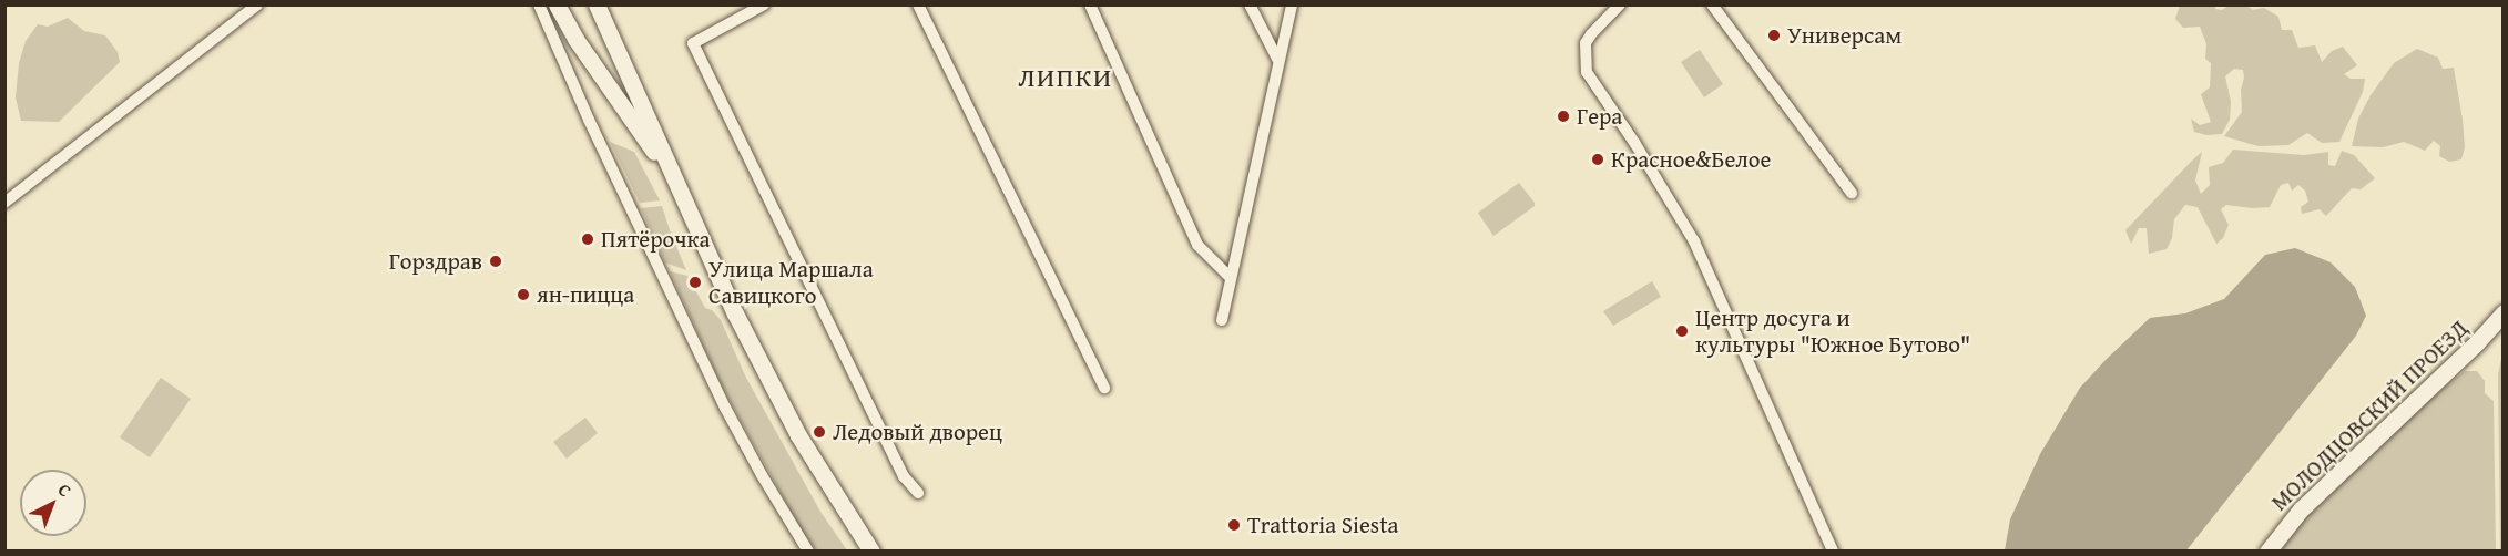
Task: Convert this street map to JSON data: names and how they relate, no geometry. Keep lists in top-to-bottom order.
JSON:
{
  "streets": {
    "street": ["МОЛОДЦОВСКИЙ ПРОЕЗД"]
  },
  "districts": ["ЛИПКИ"],
  "places": [
    "Универсам",
    "Гера",
    "Красное&Белое",
    "Пятёрочка",
    "Горздрав",
    "Улица Маршала Савицкого",
    "ян-пицца",
    "Центр досуга и культуры \"Южное Бутово\"",
    "Ледовый дворец",
    "Trattoria Siesta"
  ],
  "north": "top right"
}
